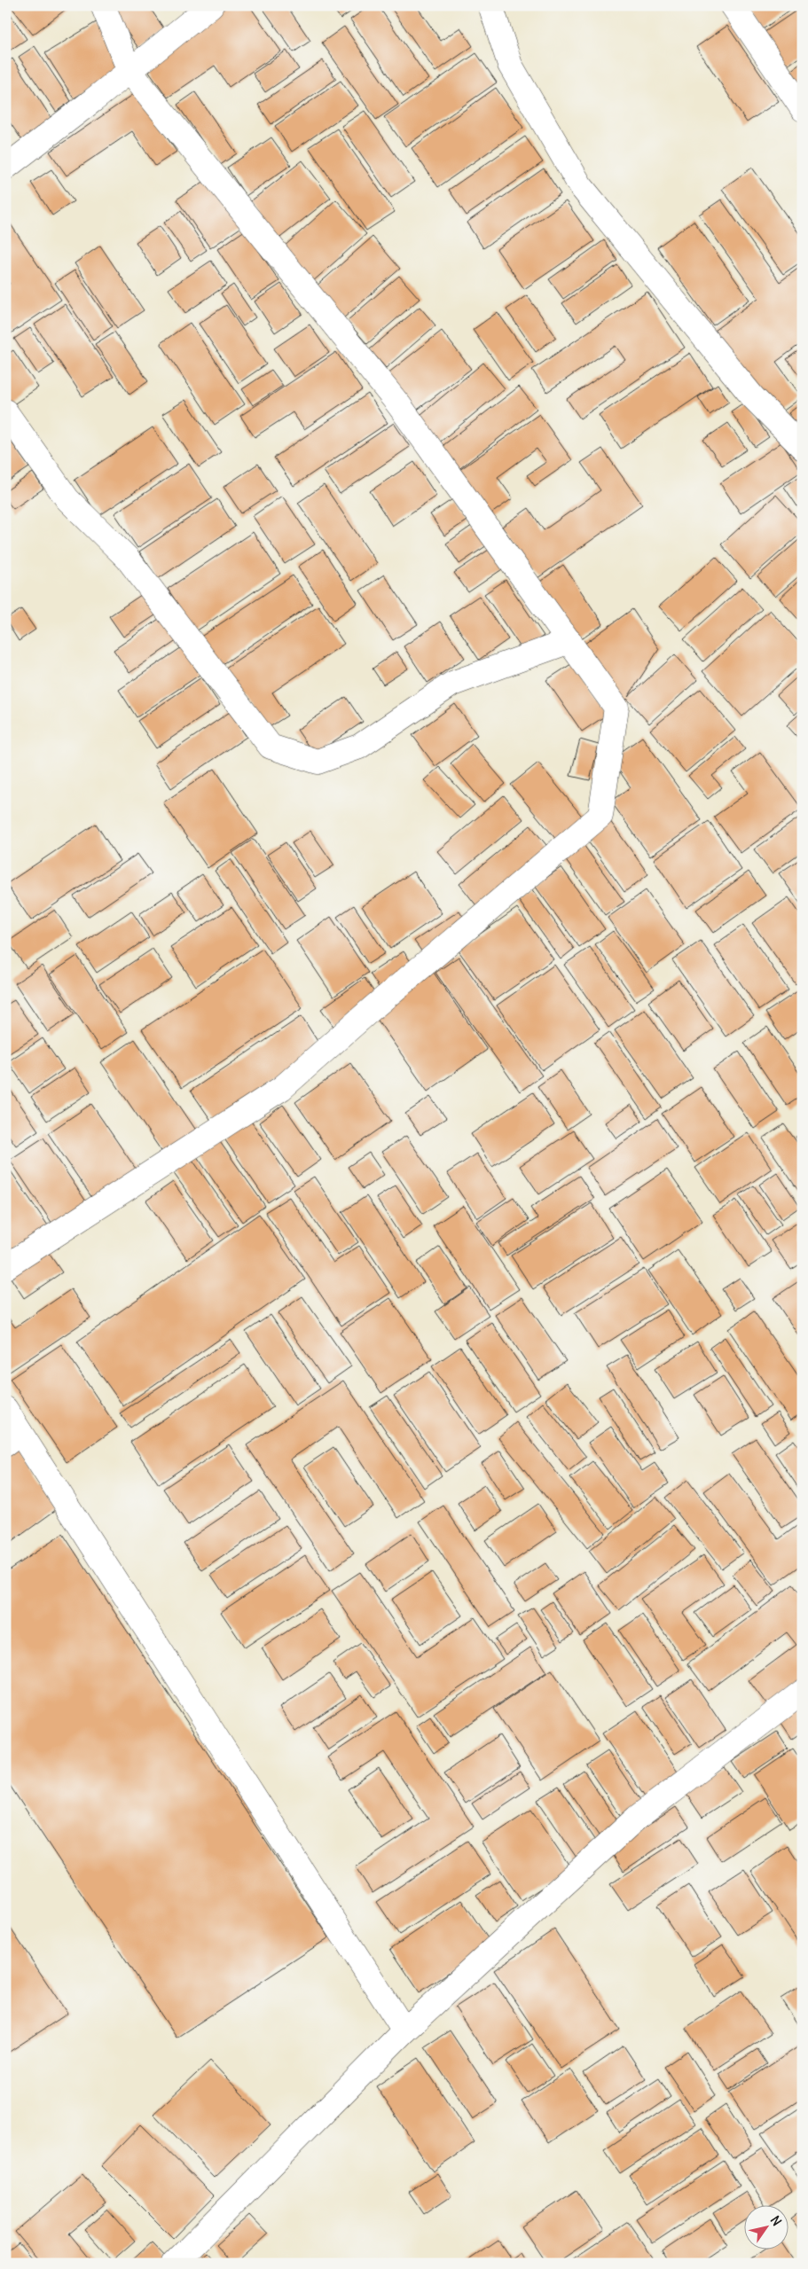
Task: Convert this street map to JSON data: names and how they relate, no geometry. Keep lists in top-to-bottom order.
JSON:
{
  "north": "top right"
}
